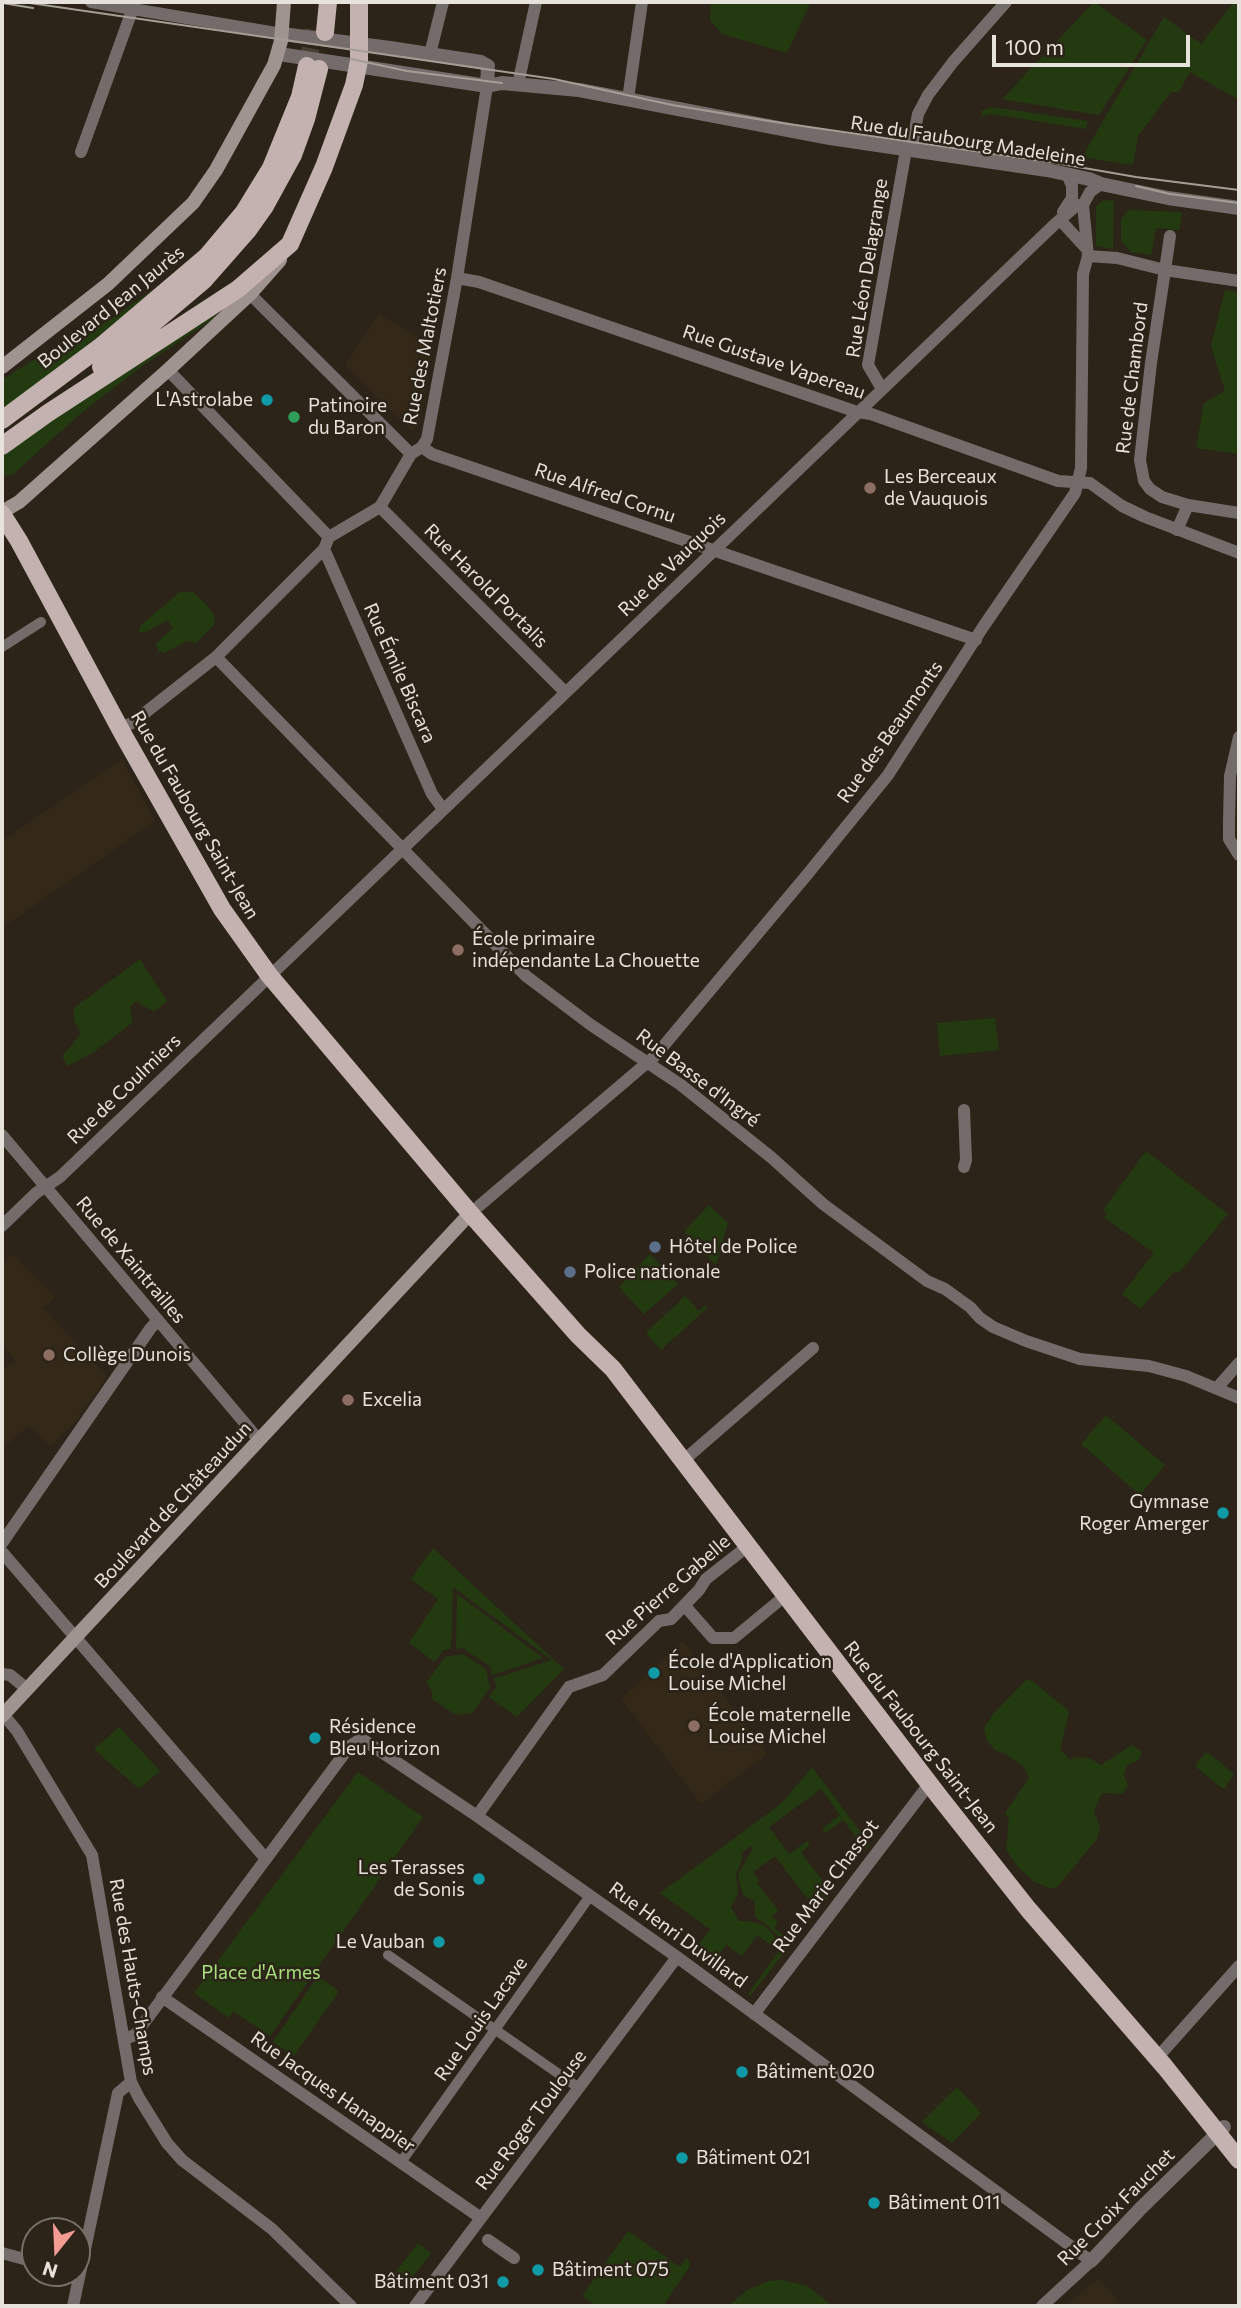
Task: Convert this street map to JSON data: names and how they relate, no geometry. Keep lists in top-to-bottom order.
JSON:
{
  "streets": {
    "main road": ["Boulevard Jean Jaurès", "Rue du Faubourg Saint-Jean", "Boulevard de Châteaudun"],
    "street": [
      "Rue du Faubourg Madeleine",
      "Rue Léon Delagrange",
      "Rue des Maltotiers",
      "Rue Gustave Vapereau",
      "Rue de Chambord",
      "Rue Alfred Cornu",
      "Rue de Vauquois",
      "Rue Harold Portalis",
      "Rue Émile Biscara",
      "Rue des Beaumonts",
      "Rue Basse d'Ingré",
      "Rue de Coulmiers",
      "Rue de Xaintrailles",
      "Rue Pierre Gabelle",
      "Rue Marie Chassot",
      "Rue Henri Duvillard",
      "Rue des Hauts-Champs",
      "Rue Louis Lacave",
      "Rue Jacques Hanappier",
      "Rue Roger Toulouse",
      "Rue Croix Fauchet"
    ]
  },
  "crossings": [
    ["Rue du Faubourg Madeleine", "Rue Léon Delagrange"],
    ["Rue du Faubourg Madeleine", "Rue des Maltotiers"],
    ["Rue du Faubourg Madeleine", "Rue de Vauquois"],
    ["Rue Léon Delagrange", "Rue de Vauquois"],
    ["Boulevard Jean Jaurès", "Rue du Faubourg Saint-Jean"],
    ["Rue des Maltotiers", "Rue Gustave Vapereau"],
    ["Rue des Maltotiers", "Rue Alfred Cornu"],
    ["Rue des Maltotiers", "Rue Harold Portalis"],
    ["Rue des Maltotiers", "Rue Émile Biscara"],
    ["Rue des Maltotiers", "Rue du Faubourg Saint-Jean"],
    ["Rue des Maltotiers", "Rue Basse d'Ingré"],
    ["Rue Gustave Vapereau", "Rue de Vauquois"],
    ["Rue Gustave Vapereau", "Rue des Beaumonts"],
    ["Rue Alfred Cornu", "Rue de Vauquois"],
    ["Rue Alfred Cornu", "Rue des Beaumonts"],
    ["Rue de Vauquois", "Rue Harold Portalis"],
    ["Rue de Vauquois", "Rue Émile Biscara"],
    ["Rue de Vauquois", "Rue des Beaumonts"],
    ["Rue de Vauquois", "Rue du Faubourg Saint-Jean"],
    ["Rue de Vauquois", "Rue Basse d'Ingré"],
    ["Rue de Vauquois", "Rue de Coulmiers"],
    ["Rue des Beaumonts", "Rue du Faubourg Saint-Jean"],
    ["Rue des Beaumonts", "Rue Basse d'Ingré"],
    ["Rue des Beaumonts", "Boulevard de Châteaudun"],
    ["Rue du Faubourg Saint-Jean", "Rue de Coulmiers"],
    ["Rue du Faubourg Saint-Jean", "Boulevard de Châteaudun"],
    ["Rue du Faubourg Saint-Jean", "Rue Pierre Gabelle"],
    ["Rue du Faubourg Saint-Jean", "Rue Marie Chassot"],
    ["Rue du Faubourg Saint-Jean", "Rue Croix Fauchet"],
    ["Rue de Coulmiers", "Rue de Xaintrailles"],
    ["Rue de Xaintrailles", "Boulevard de Châteaudun"],
    ["Boulevard de Châteaudun", "Rue des Hauts-Champs"],
    ["Rue Pierre Gabelle", "Rue Henri Duvillard"],
    ["Rue Marie Chassot", "Rue Henri Duvillard"],
    ["Rue Henri Duvillard", "Rue Louis Lacave"],
    ["Rue Henri Duvillard", "Rue Roger Toulouse"],
    ["Rue Henri Duvillard", "Rue Croix Fauchet"],
    ["Rue Louis Lacave", "Rue Jacques Hanappier"],
    ["Rue Jacques Hanappier", "Rue Roger Toulouse"]
  ],
  "parks": ["Place d'Armes"],
  "places": [
    "L'Astrolabe",
    "Patinoire du Baron",
    "Les Berceaux de Vauquois",
    "École primaire indépendante La Chouette",
    "Hôtel de Police",
    "Police nationale",
    "Collège Dunois",
    "Excelia",
    "Gymnase Roger Amerger",
    "École d'Application Louise Michel",
    "École maternelle Louise Michel",
    "Résidence Bleu Horizon",
    "Les Terasses de Sonis",
    "Le Vauban",
    "Bâtiment 020",
    "Bâtiment 021",
    "Bâtiment 011",
    "Bâtiment 075",
    "Bâtiment 031"
  ],
  "scale_bar": "100 m",
  "north": "bottom"
}
